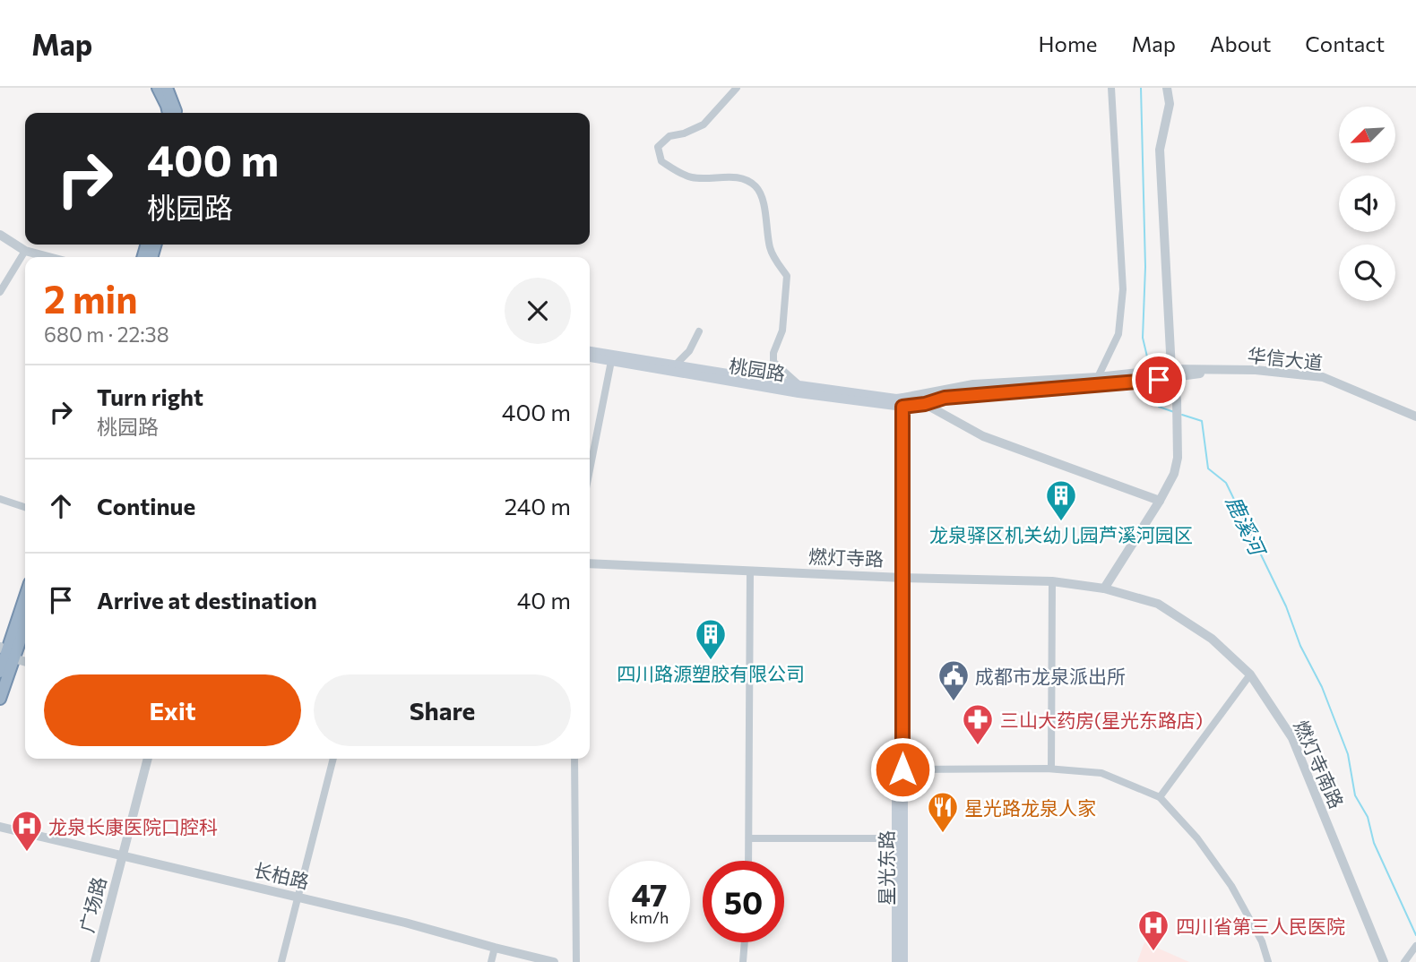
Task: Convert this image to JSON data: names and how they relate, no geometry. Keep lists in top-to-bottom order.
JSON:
{
  "streets": {
    "main road": ["桃园路", "星光东路"],
    "street": [
      "华信大道",
      "燃灯寺路",
      "燃灯寺南路",
      "长柏路",
      "广场路"
    ]
  },
  "crossings": [
    ["华信大道", "桃园路"],
    ["桃园路", "星光东路"],
    ["燃灯寺路", "燃灯寺南路"],
    ["燃灯寺路", "星光东路"],
    ["长柏路", "广场路"]
  ],
  "water": ["鹿溪河"],
  "places": {
    "building": ["龙泉驿区机关幼儿园芦溪河园区", "四川路源塑胶有限公司"],
    "public building": ["成都市龙泉派出所"],
    "pharmacy": ["三山大药房(星光东路店)"],
    "restaurant": ["星光路龙泉人家"],
    "hospital": ["龙泉长康医院口腔科", "四川省第三人民医院"]
  },
  "north": "bottom left",
  "page": {
    "header": "Map",
    "nav": [
      "Home",
      "Map",
      "About",
      "Contact"
    ],
    "turn": ["400 m", "桃园路"],
    "heading": ["2 min", "680 m · 22:38"],
    "list": [
      {
        "name": "Turn right",
        "note": "桃园路",
        "value": "400 m"
      },
      {
        "name": "Continue",
        "value": "240 m"
      },
      {
        "name": "Arrive at destination",
        "value": "40 m"
      }
    ],
    "buttons": ["Exit", "Share"],
    "speed": "47 km/h",
    "limit": "50"
  }
}
